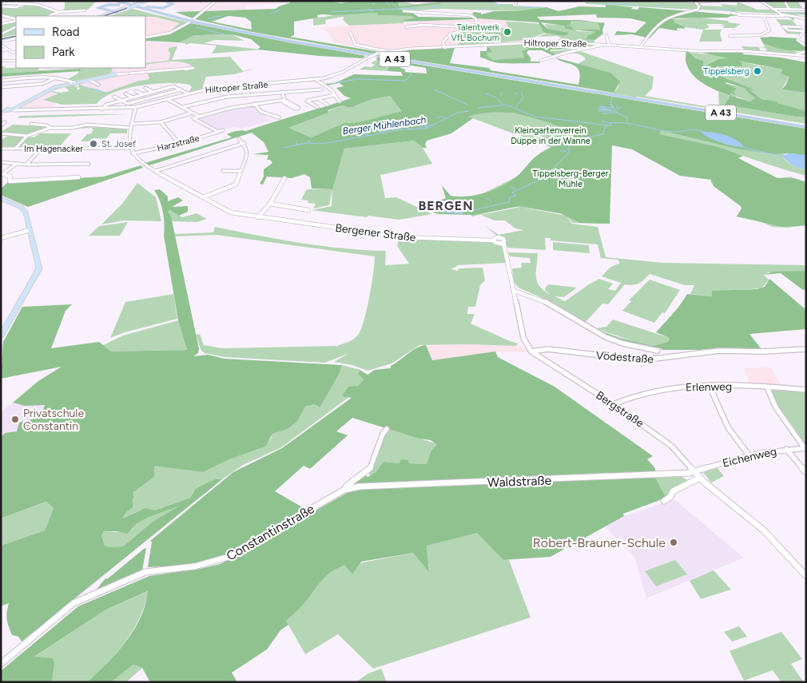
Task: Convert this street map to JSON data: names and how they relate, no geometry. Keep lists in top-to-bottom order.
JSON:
{
  "streets": {
    "highway": ["A 43"],
    "street": [
      "Hiltroper Straße",
      "Harzstraße",
      "Im Hagenacker",
      "Bergener Straße",
      "Vödestraße",
      "Erlenweg",
      "Bergstraße",
      "Eichenweg",
      "Waldstraße",
      "Constantinstraße"
    ]
  },
  "crossings": [
    ["Harzstraße", "Bergener Straße"],
    ["Im Hagenacker", "Bergener Straße"],
    ["Vödestraße", "Bergstraße"],
    ["Erlenweg", "Bergstraße"],
    ["Bergstraße", "Eichenweg"],
    ["Bergstraße", "Waldstraße"],
    ["Eichenweg", "Waldstraße"],
    ["Waldstraße", "Constantinstraße"]
  ],
  "districts": ["BERGEN"],
  "water": ["Berger Mühlenbach"],
  "parks": ["Kleingartenverrein Düppe in der Wanne", "Tippelsberg-Berger Mühle"],
  "places": [
    "Talentwerk VfL Bochum",
    "Tippelsberg",
    "St. Josef",
    "Privatschule Constantin",
    "Robert-Brauner-Schule"
  ],
  "legend": ["Road", "Park"]
}
